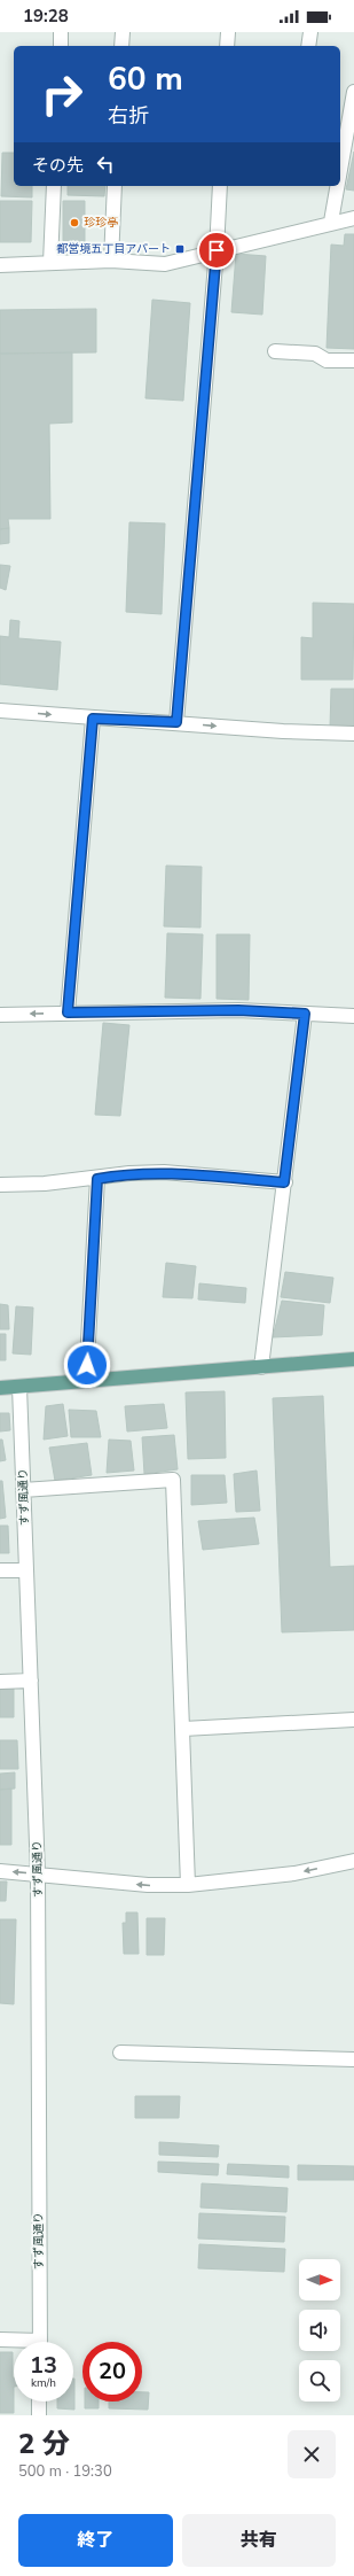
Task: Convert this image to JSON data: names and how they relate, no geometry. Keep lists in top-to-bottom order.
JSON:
{
  "streets": {
    "street": ["すず風通り"]
  },
  "places": {
    "other": ["珍珍亭"],
    "transit": ["都営境五丁目アパート"]
  },
  "north": "right",
  "page": {
    "status": "19:28",
    "turn": ["60 m", "右折"],
    "then": "その先",
    "speed": "13 km/h",
    "limit": "20",
    "heading": ["2 分", "500 m · 19:30"],
    "buttons": ["終了", "共有"]
  }
}
